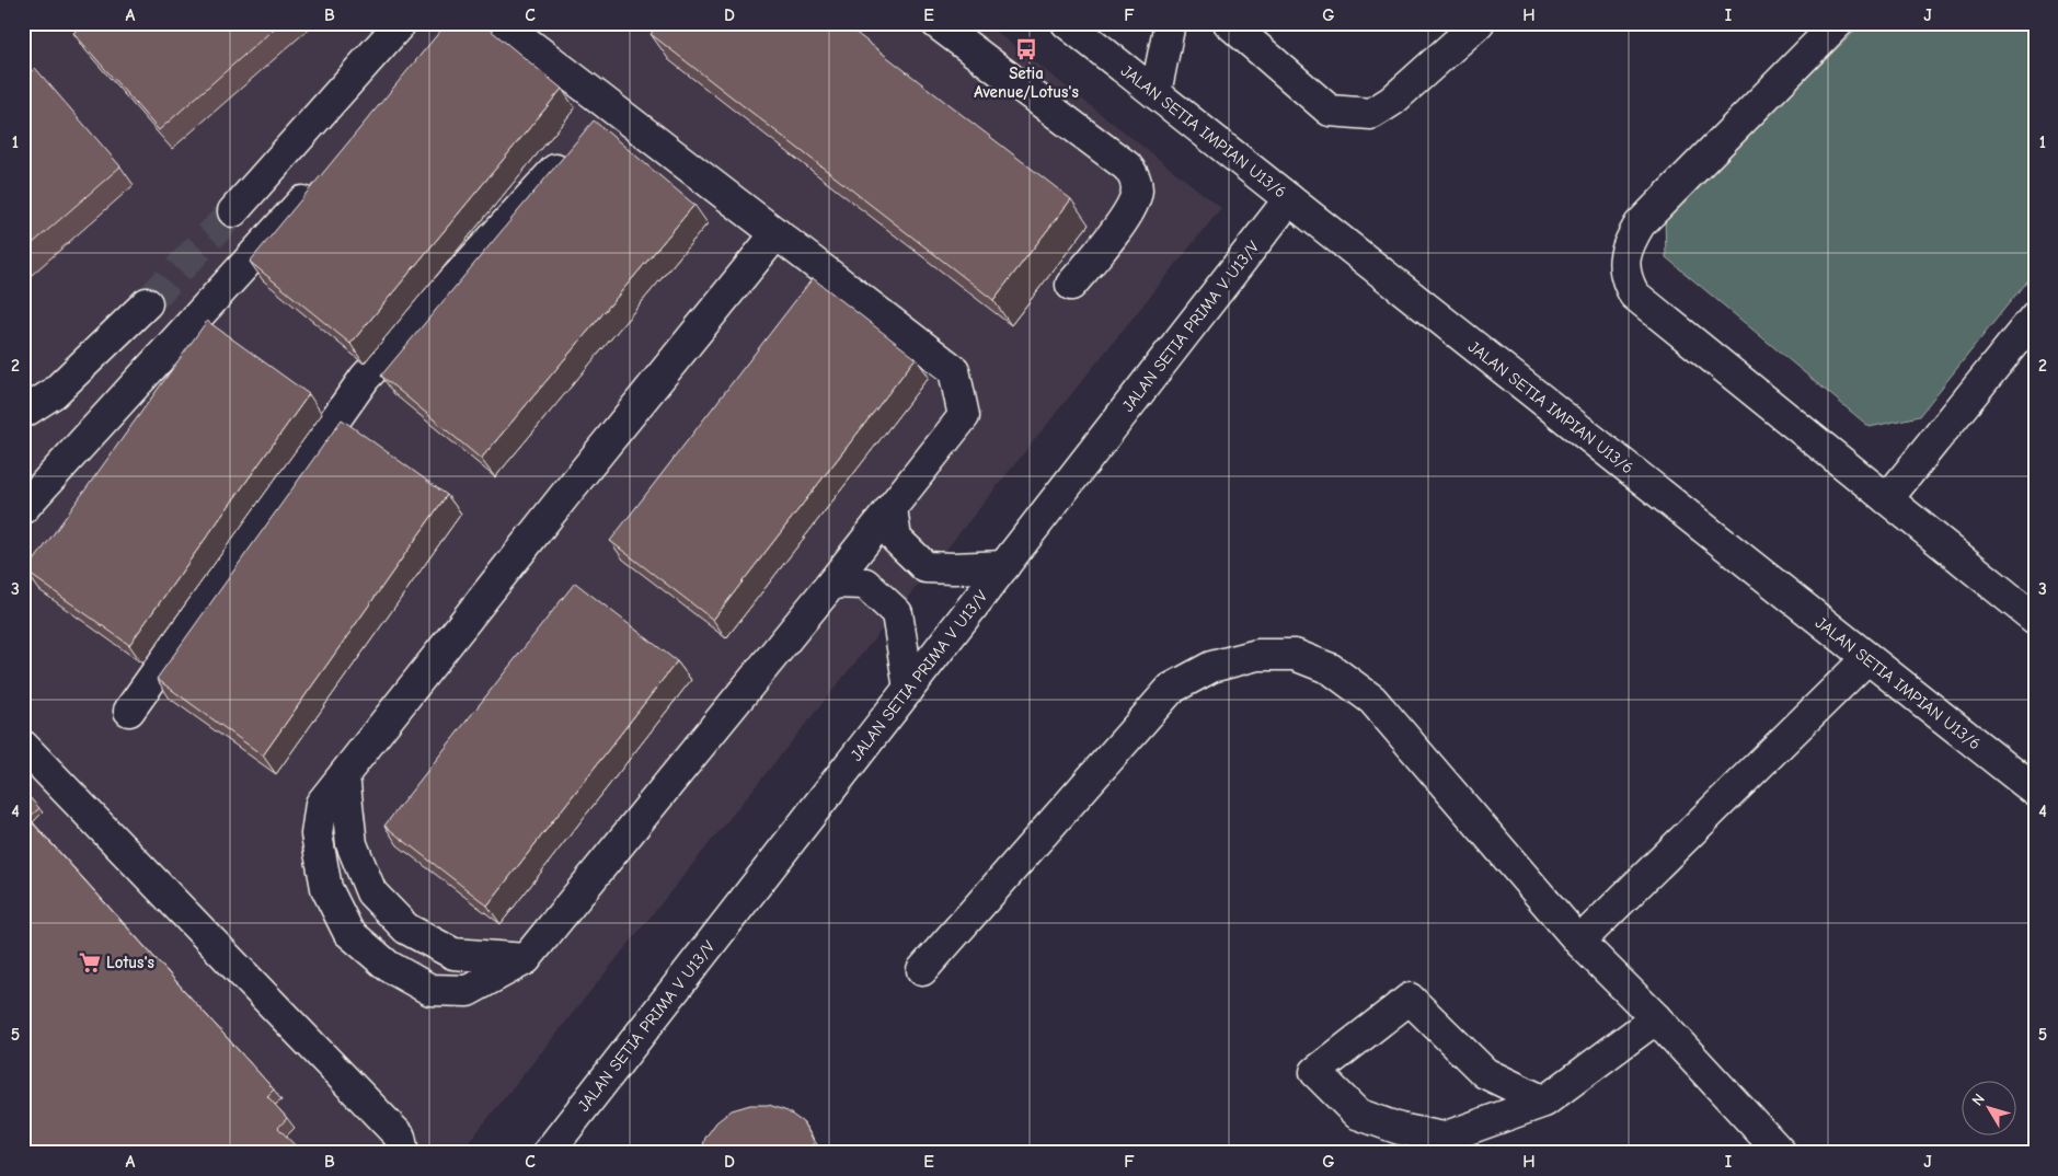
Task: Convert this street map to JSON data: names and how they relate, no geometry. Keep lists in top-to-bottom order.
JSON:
{
  "streets": {
    "street": ["JALAN SETIA IMPIAN U13/6", "JALAN SETIA PRIMA V U13/V"]
  },
  "crossings": [
    ["JALAN SETIA IMPIAN U13/6", "JALAN SETIA PRIMA V U13/V"]
  ],
  "places": {
    "bus stop": ["Setia Avenue/Lotus's"],
    "supermarket": ["Lotus's"]
  },
  "north": "top left",
  "grid": {
    "columns": [
      "A",
      "B",
      "C",
      "D",
      "E",
      "F",
      "G",
      "H",
      "I",
      "J"
    ],
    "rows": [
      "1",
      "2",
      "3",
      "4",
      "5"
    ]
  }
}
